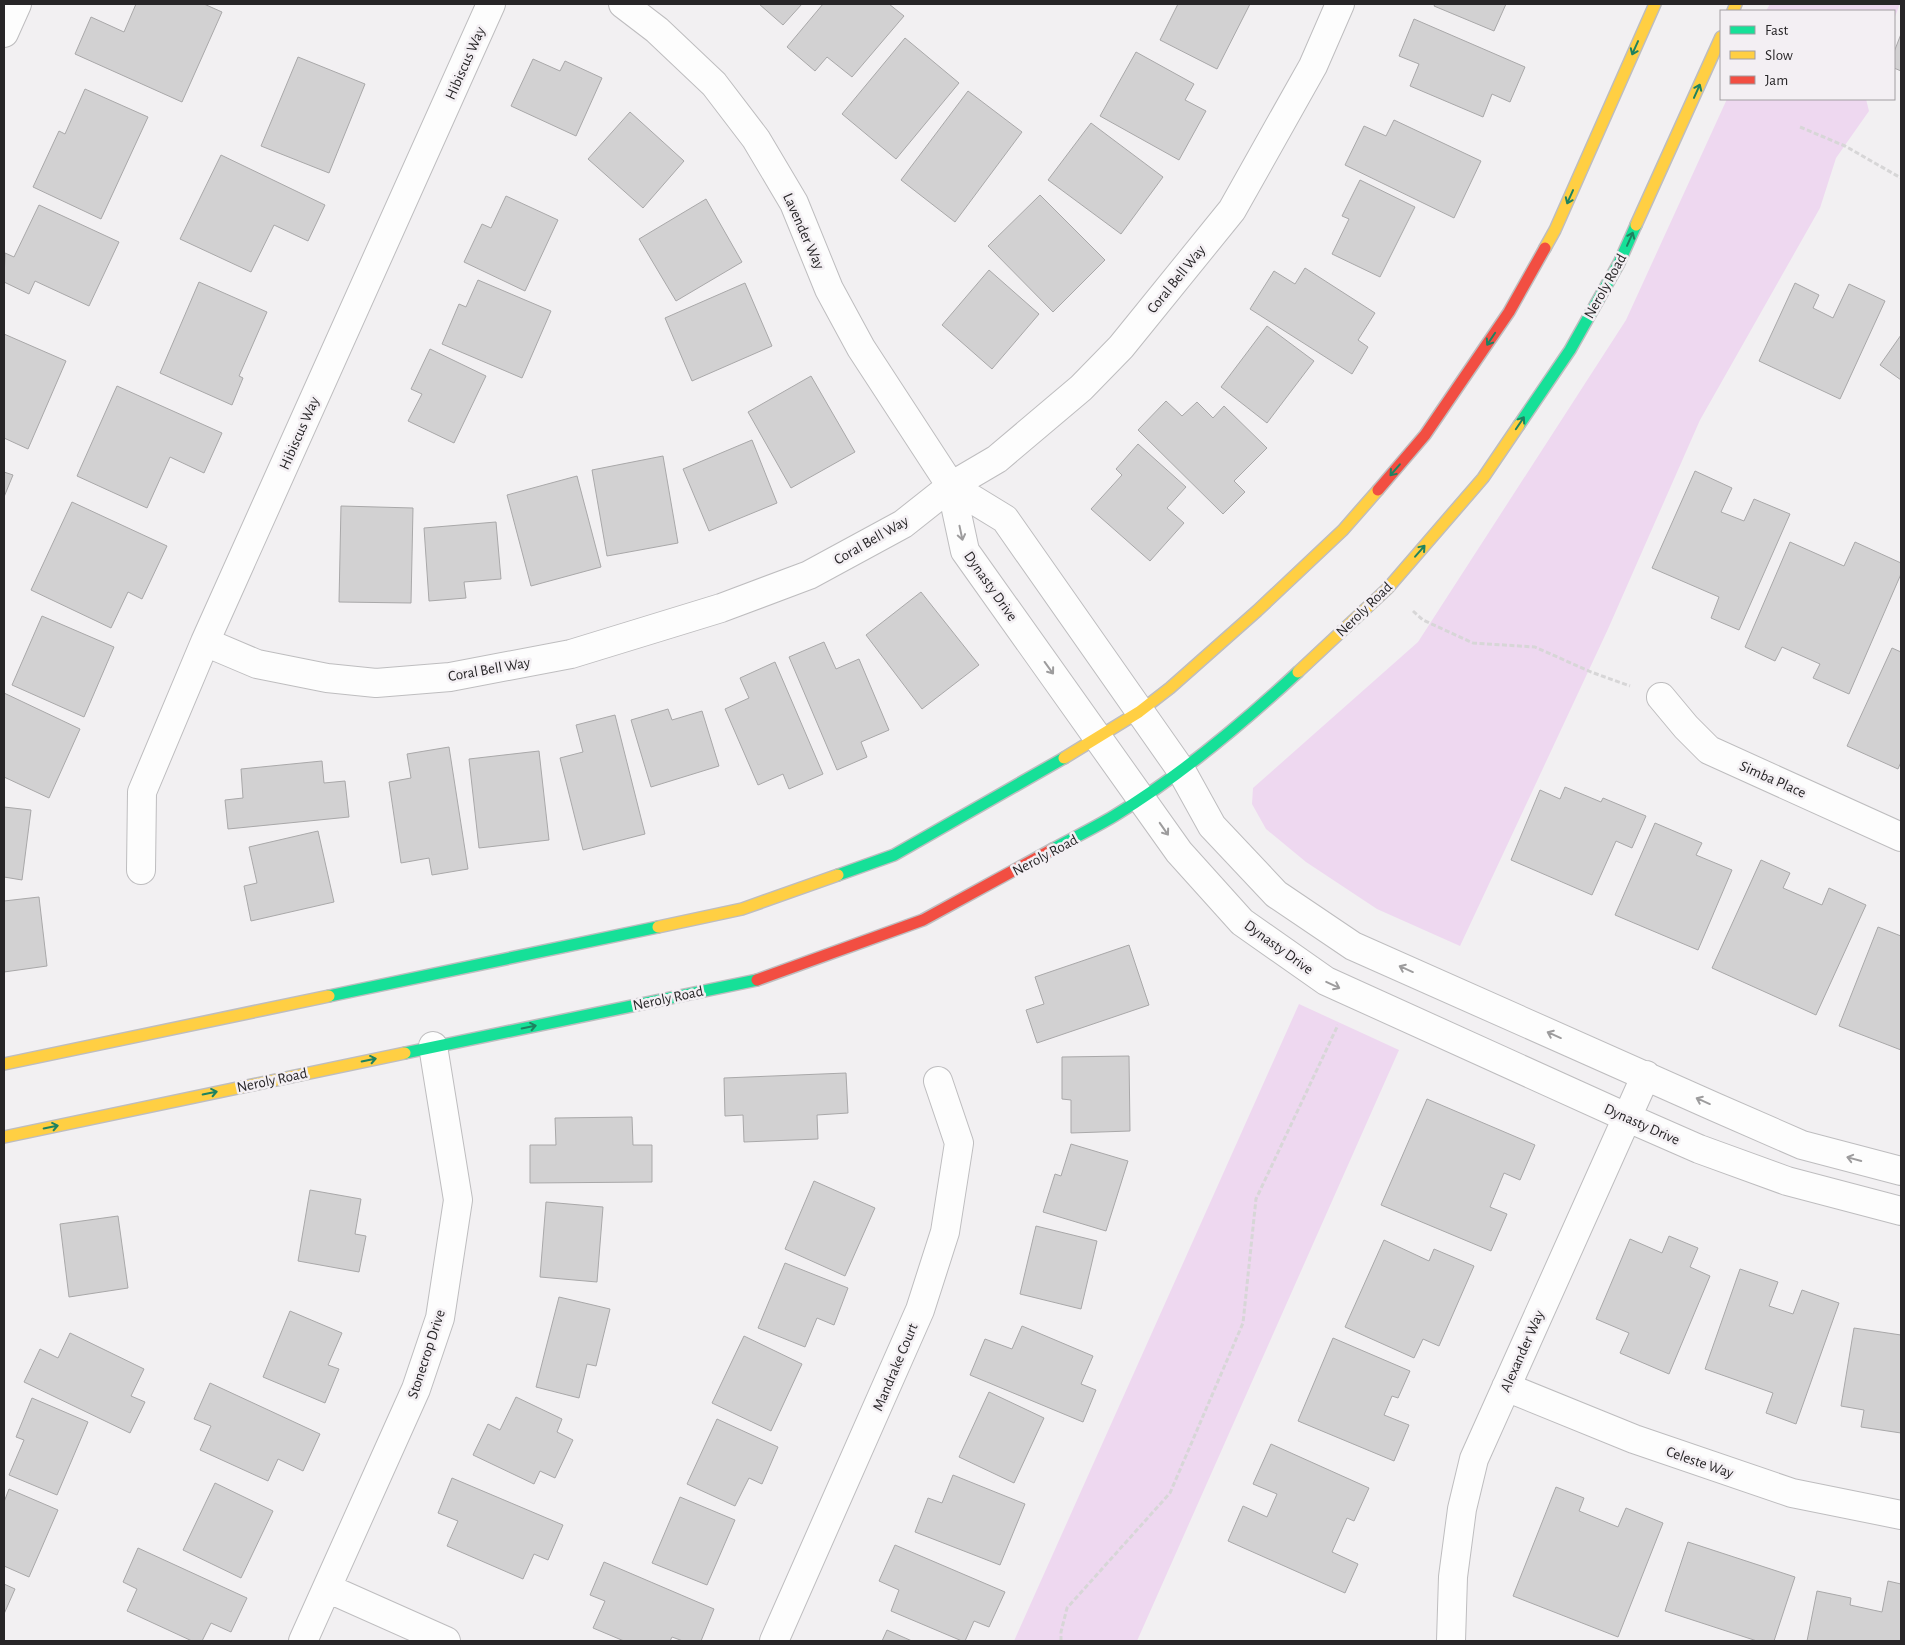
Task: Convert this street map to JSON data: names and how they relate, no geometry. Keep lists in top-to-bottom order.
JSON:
{
  "streets": {
    "street": [
      "Hibiscus Way",
      "Lavender Way",
      "Coral Bell Way",
      "Neroly Road",
      "Dynasty Drive",
      "Simba Place",
      "Alexander Way",
      "Stonecrop Drive",
      "Mandrake Court",
      "Celeste Way"
    ]
  },
  "crossings": [
    ["Hibiscus Way", "Coral Bell Way"],
    ["Lavender Way", "Coral Bell Way"],
    ["Lavender Way", "Dynasty Drive"],
    ["Coral Bell Way", "Dynasty Drive"],
    ["Neroly Road", "Dynasty Drive"],
    ["Neroly Road", "Stonecrop Drive"],
    ["Dynasty Drive", "Alexander Way"],
    ["Alexander Way", "Celeste Way"]
  ],
  "legend": ["Fast", "Slow", "Jam"]
}
